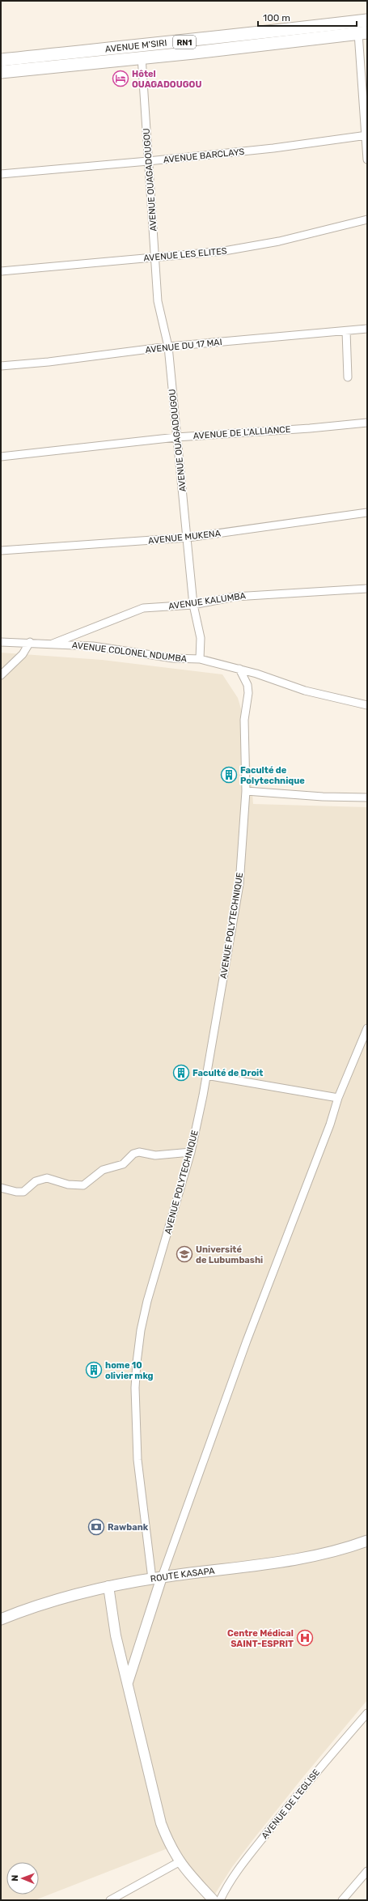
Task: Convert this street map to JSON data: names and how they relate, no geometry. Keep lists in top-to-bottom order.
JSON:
{
  "streets": {
    "highway": ["RN1", "AVENUE M'SIRI"],
    "main road": ["ROUTE KASAPA"],
    "street": [
      "AVENUE BARCLAYS",
      "AVENUE OUAGADOUGOU",
      "AVENUE LES ELITES",
      "AVENUE DU 17 MAI",
      "AVENUE DE L'ALLIANCE",
      "AVENUE MUKENA",
      "AVENUE KALUMBA",
      "AVENUE COLONEL NDUMBA",
      "AVENUE POLYTECHNIQUE",
      "AVENUE DE L'EGLISE"
    ]
  },
  "crossings": [
    ["AVENUE M'SIRI", "AVENUE OUAGADOUGOU"],
    ["AVENUE BARCLAYS", "AVENUE OUAGADOUGOU"],
    ["AVENUE OUAGADOUGOU", "AVENUE LES ELITES"],
    ["AVENUE OUAGADOUGOU", "AVENUE DU 17 MAI"],
    ["AVENUE OUAGADOUGOU", "AVENUE DE L'ALLIANCE"],
    ["AVENUE OUAGADOUGOU", "AVENUE MUKENA"],
    ["AVENUE OUAGADOUGOU", "AVENUE KALUMBA"],
    ["AVENUE OUAGADOUGOU", "AVENUE COLONEL NDUMBA"],
    ["AVENUE KALUMBA", "AVENUE COLONEL NDUMBA"],
    ["AVENUE POLYTECHNIQUE", "ROUTE KASAPA"]
  ],
  "places": {
    "hotel": ["Hôtel OUAGADOUGOU"],
    "building": ["Faculté de Polytechnique", "Faculté de Droit", "home 10 olivier mkg"],
    "school or university": ["Université de Lubumbashi"],
    "bank": ["Rawbank"],
    "hospital": ["Centre Médical SAINT-ESPRIT"]
  },
  "scale_bar": "100 m",
  "north": "left"
}
